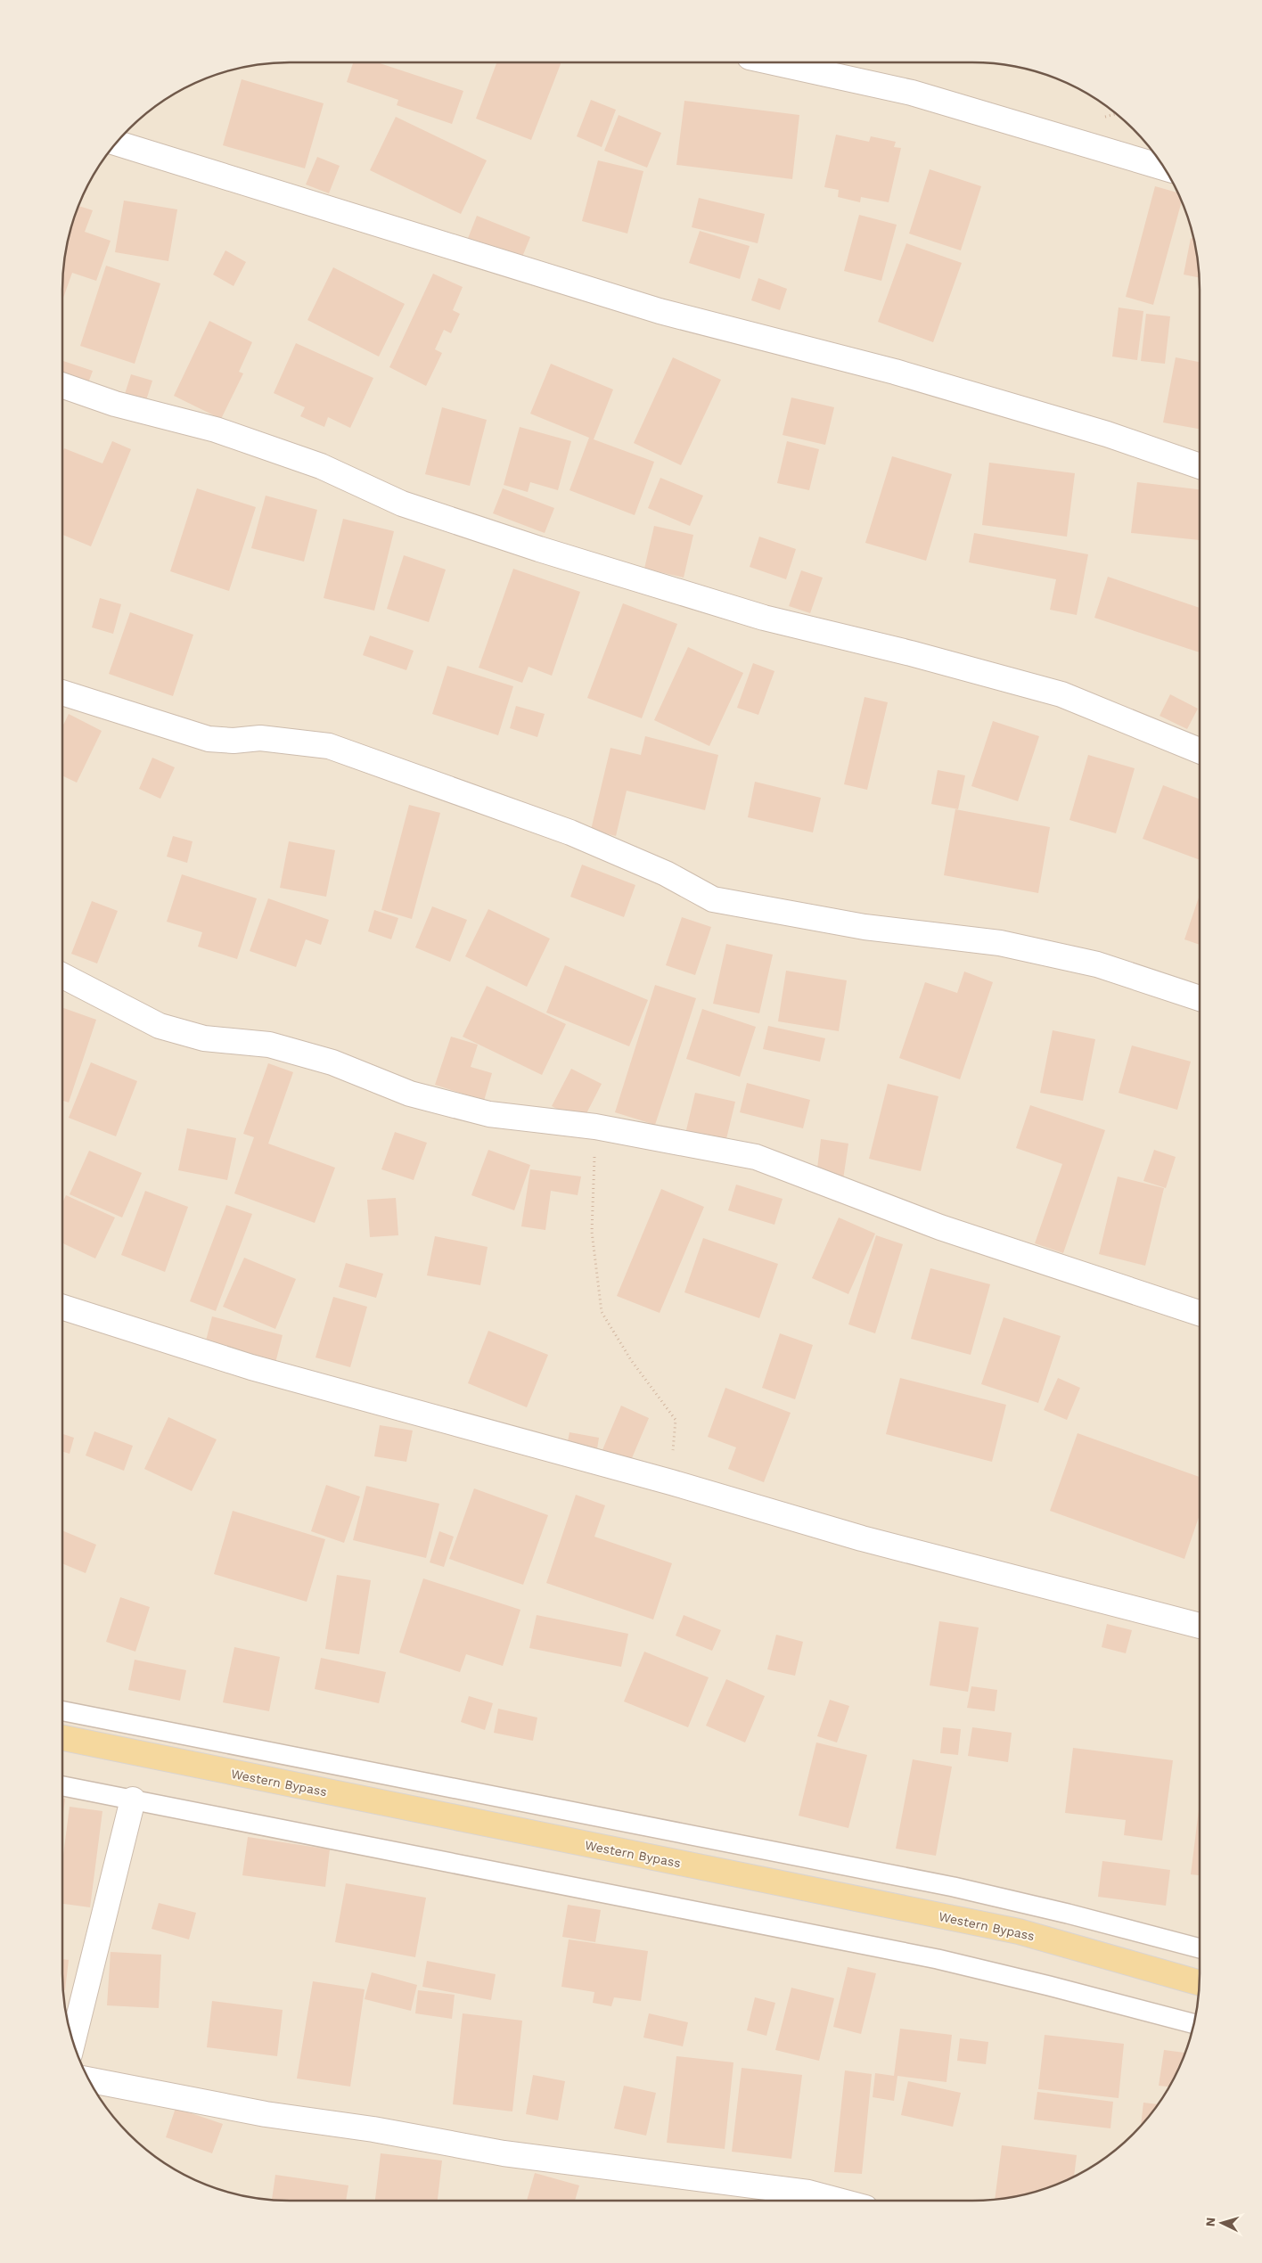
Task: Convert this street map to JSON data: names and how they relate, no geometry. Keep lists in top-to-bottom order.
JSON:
{
  "streets": {
    "main road": ["Western Bypass"]
  },
  "north": "left"
}
